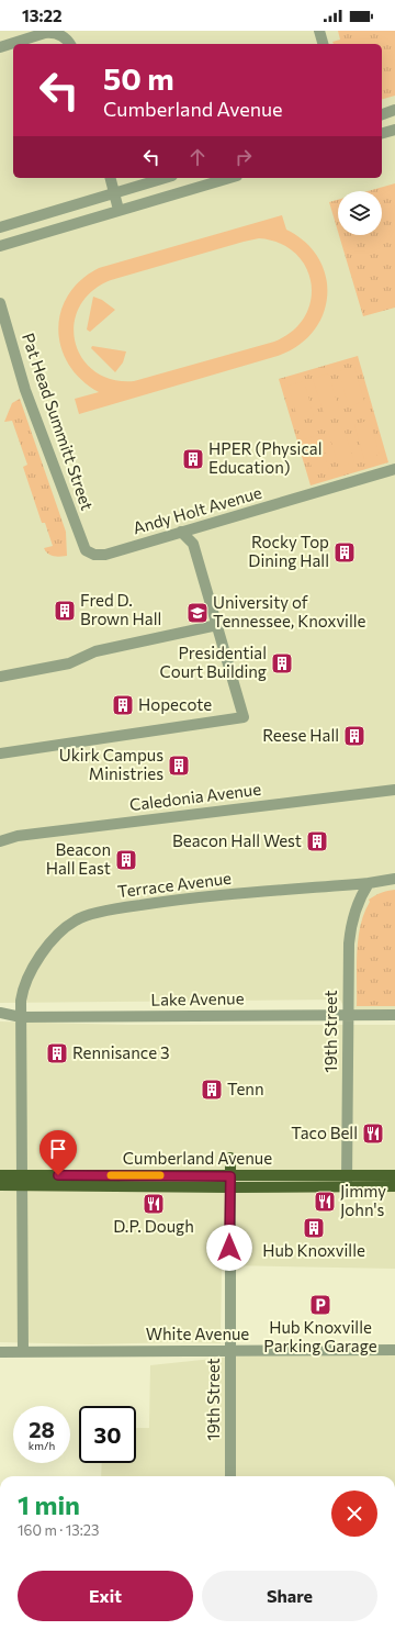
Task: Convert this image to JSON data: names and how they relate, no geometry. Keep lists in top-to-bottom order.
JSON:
{
  "streets": {
    "main road": ["Cumberland Avenue"],
    "street": [
      "Pat Head Summitt Street",
      "Andy Holt Avenue",
      "Caledonia Avenue",
      "Terrace Avenue",
      "Lake Avenue",
      "19th Street",
      "White Avenue"
    ]
  },
  "crossings": [
    ["Pat Head Summitt Street", "Andy Holt Avenue"],
    ["Terrace Avenue", "Lake Avenue"],
    ["Terrace Avenue", "19th Street"],
    ["Terrace Avenue", "Cumberland Avenue"],
    ["Terrace Avenue", "White Avenue"],
    ["Lake Avenue", "19th Street"],
    ["19th Street", "Cumberland Avenue"],
    ["19th Street", "White Avenue"]
  ],
  "places": {
    "building": [
      "HPER (Physical Education)",
      "Rocky Top Dining Hall",
      "Fred D. Brown Hall",
      "Presidential Court Building",
      "Hopecote",
      "Reese Hall",
      "Ukirk Campus Ministries",
      "Beacon Hall West",
      "Beacon Hall East",
      "Rennisance 3",
      "Tenn",
      "Hub Knoxville"
    ],
    "school or university": ["University of Tennessee, Knoxville"],
    "restaurant": ["Taco Bell", "Jimmy John's", "D.P. Dough"],
    "parking": ["Hub Knoxville Parking Garage"]
  },
  "page": {
    "status": "13:22",
    "turn": ["50 m", "Cumberland Avenue"],
    "speed": "28 km/h",
    "limit": "30",
    "heading": ["1 min", "160 m · 13:23"],
    "buttons": ["Exit", "Share"]
  }
}
